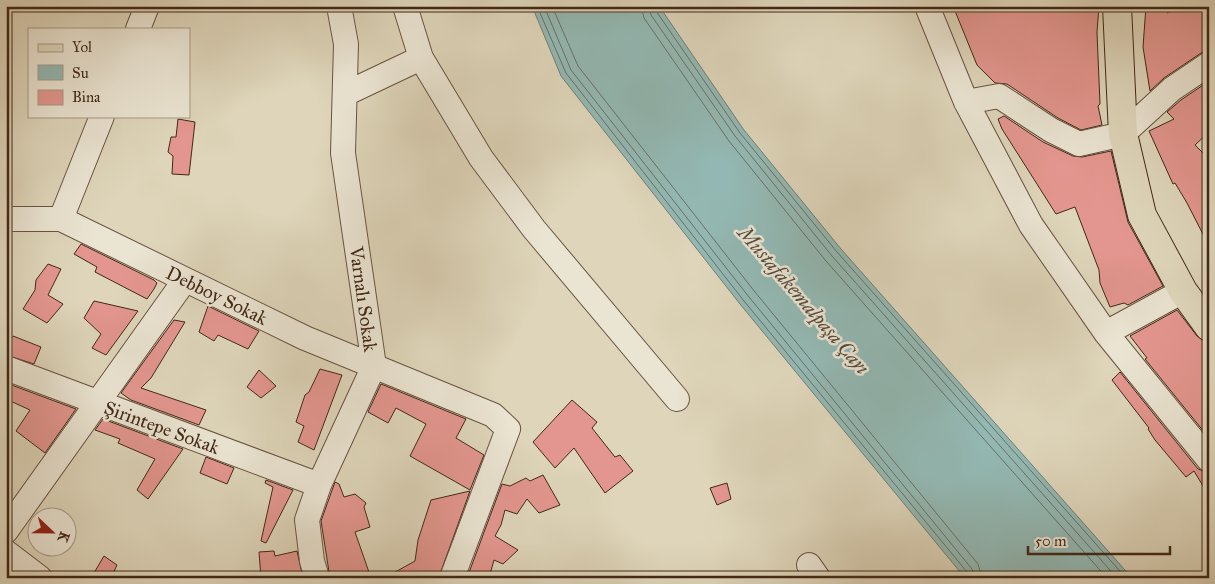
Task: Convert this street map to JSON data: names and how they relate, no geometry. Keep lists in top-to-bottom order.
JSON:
{
  "streets": {
    "street": ["Debboy Sokak", "Varnalı Sokak", "Şirintepe Sokak"]
  },
  "crossings": [
    ["Debboy Sokak", "Varnalı Sokak"],
    ["Varnalı Sokak", "Şirintepe Sokak"]
  ],
  "water": ["Mustafakemalpaşa Çayı"],
  "legend": ["Yol", "Su", "Bina"],
  "scale_bar": "50 m",
  "north": "right"
}
